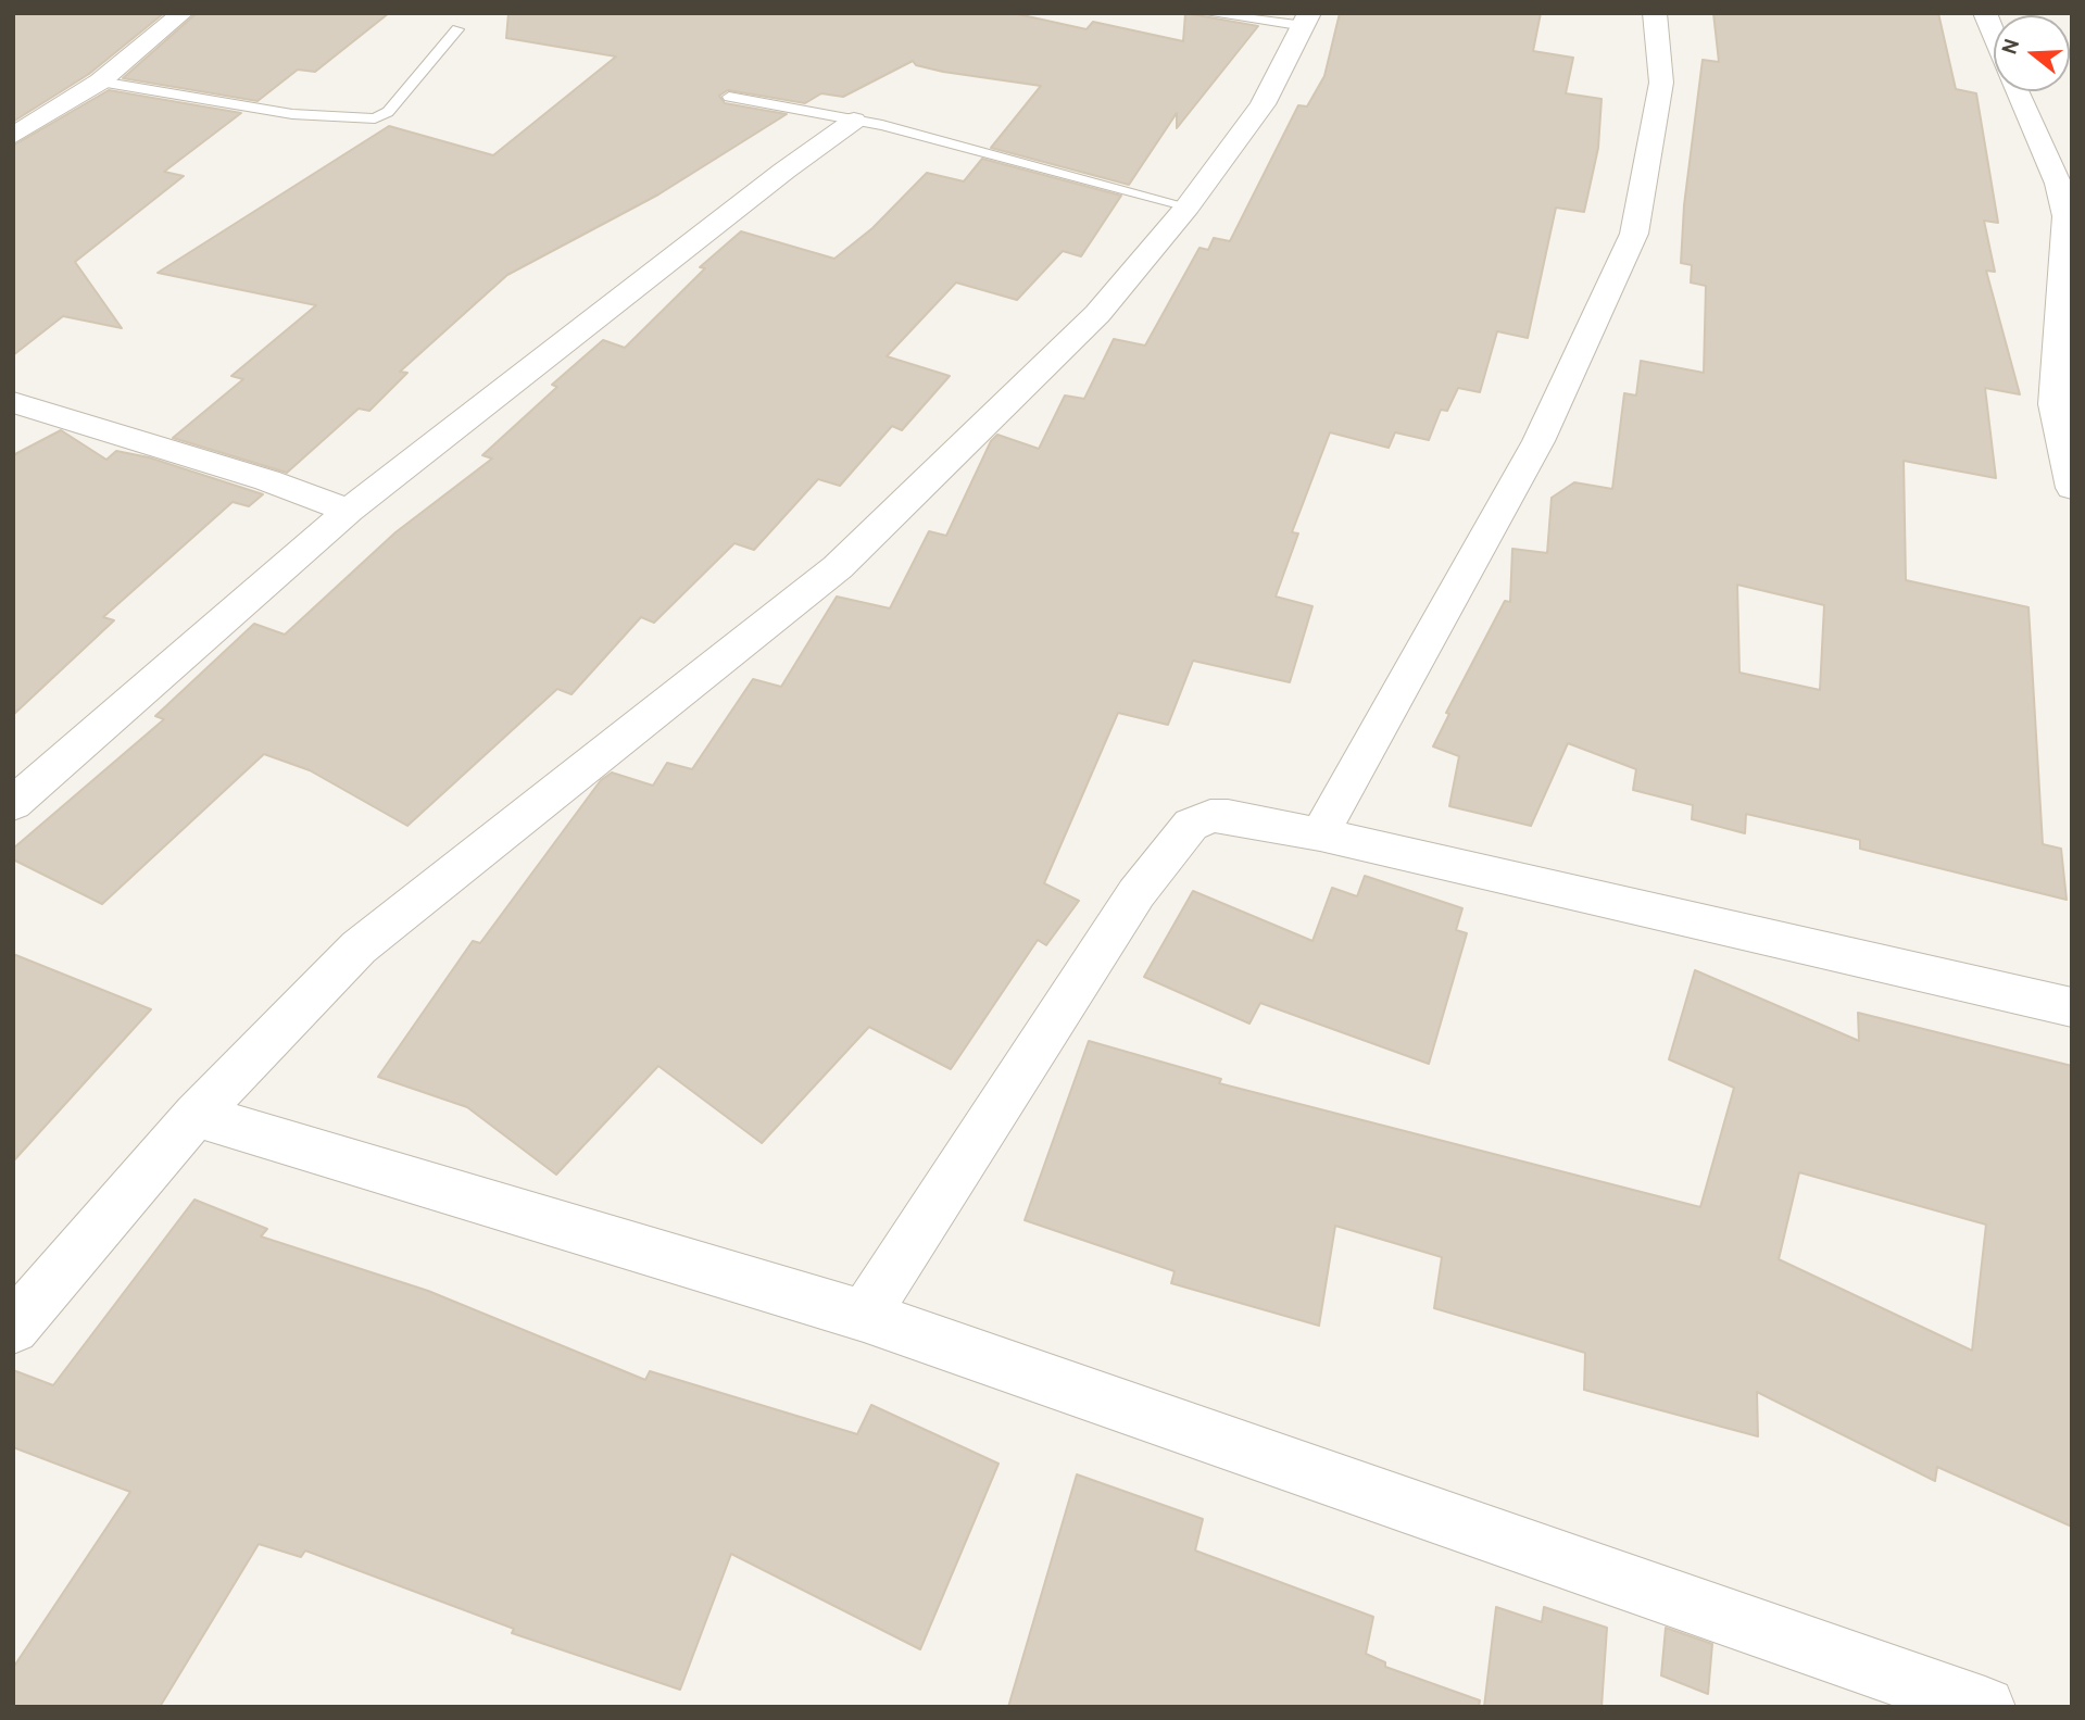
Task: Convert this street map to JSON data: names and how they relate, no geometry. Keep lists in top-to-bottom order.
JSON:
{
  "north": "left"
}
